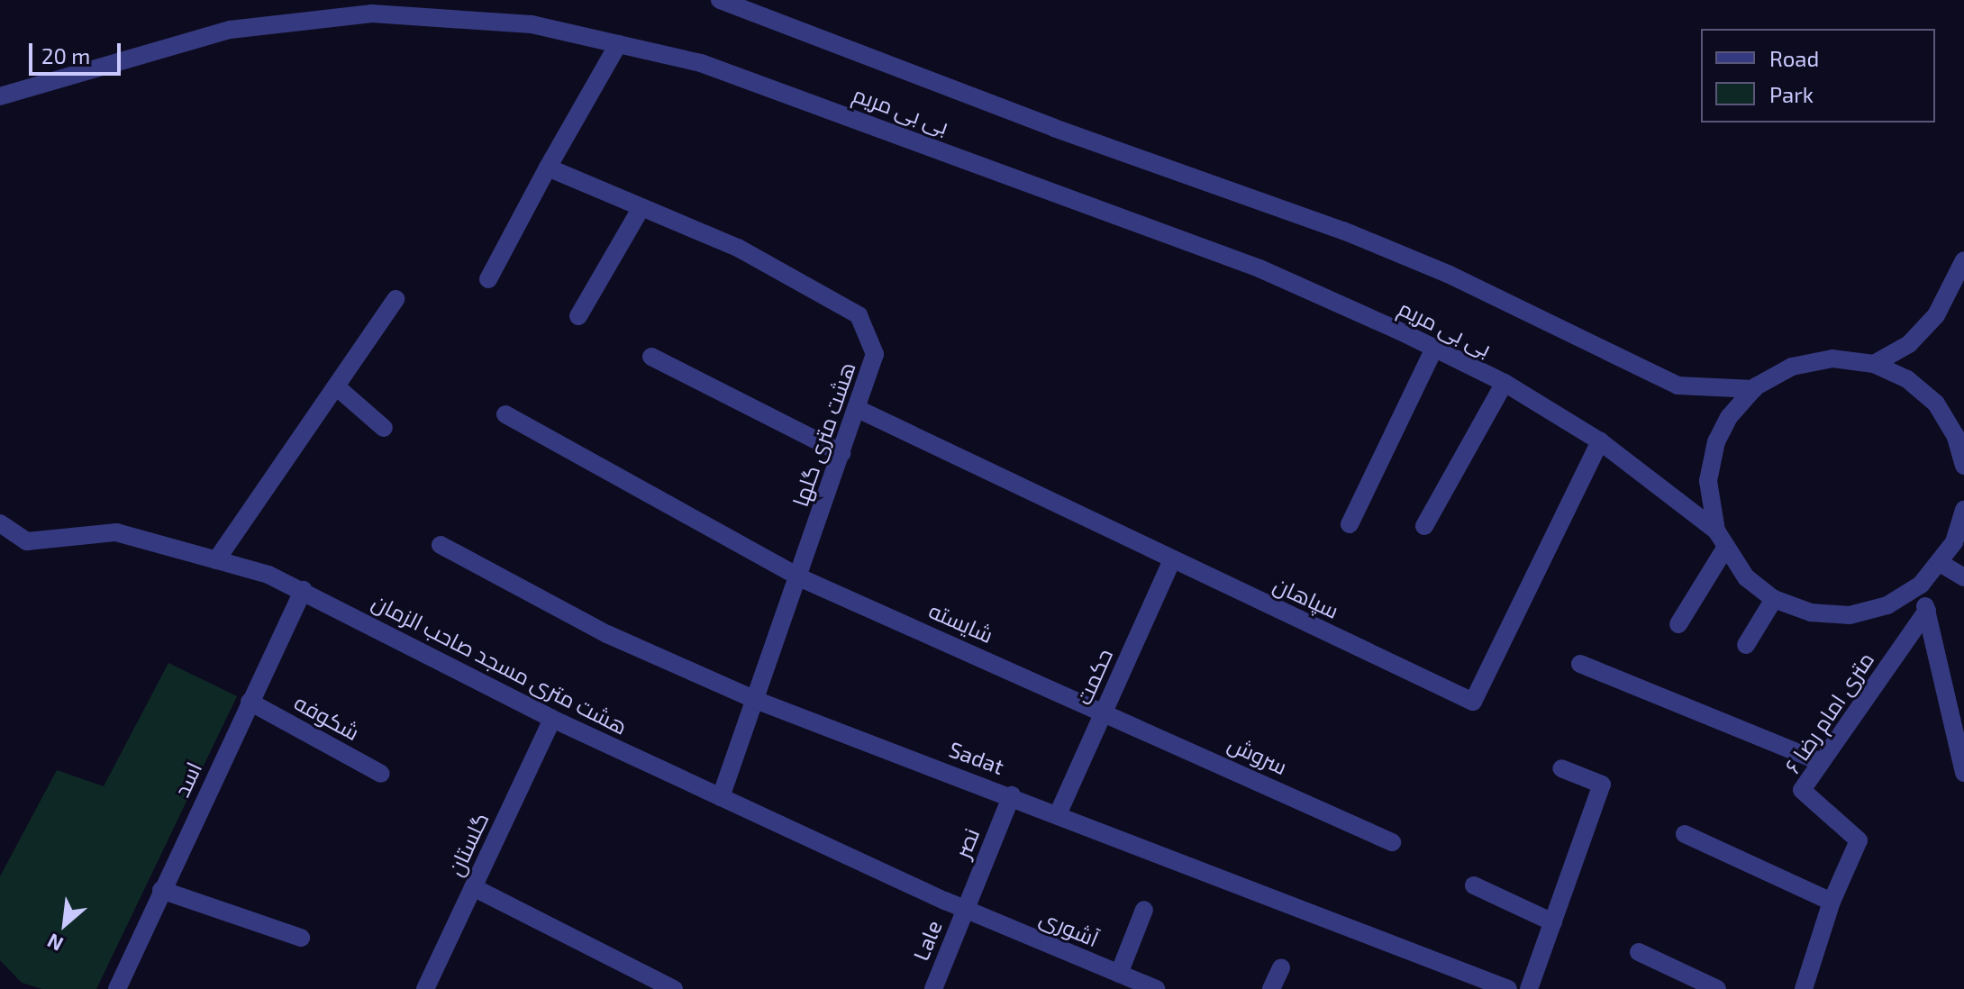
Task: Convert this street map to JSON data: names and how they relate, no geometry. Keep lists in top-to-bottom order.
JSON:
{
  "streets": {
    "street": [
      "بی بی مریم",
      "هشت متری گلها",
      "سپاهان",
      "شایسته",
      "هشت متری مسجد صاحب الزمان",
      "حکمت",
      "۶ متری امام رضا",
      "شکوفه",
      "سروش",
      "Sadat",
      "اسد",
      "نصر",
      "گلستان",
      "آشوری",
      "Lale"
    ]
  },
  "crossings": [
    ["بی بی مریم", "سپاهان"],
    ["هشت متری گلها", "سپاهان"],
    ["هشت متری گلها", "شایسته"],
    ["هشت متری گلها", "هشت متری مسجد صاحب الزمان"],
    ["هشت متری گلها", "Sadat"],
    ["سپاهان", "حکمت"],
    ["شایسته", "حکمت"],
    ["شایسته", "سروش"],
    ["هشت متری مسجد صاحب الزمان", "اسد"],
    ["هشت متری مسجد صاحب الزمان", "نصر"],
    ["هشت متری مسجد صاحب الزمان", "گلستان"],
    ["هشت متری مسجد صاحب الزمان", "آشوری"],
    ["هشت متری مسجد صاحب الزمان", "Lale"],
    ["حکمت", "سروش"],
    ["حکمت", "Sadat"],
    ["شکوفه", "اسد"],
    ["Sadat", "نصر"],
    ["نصر", "آشوری"],
    ["نصر", "Lale"],
    ["آشوری", "Lale"]
  ],
  "legend": ["Road", "Park"],
  "scale_bar": "20 m",
  "north": "bottom left"
}
